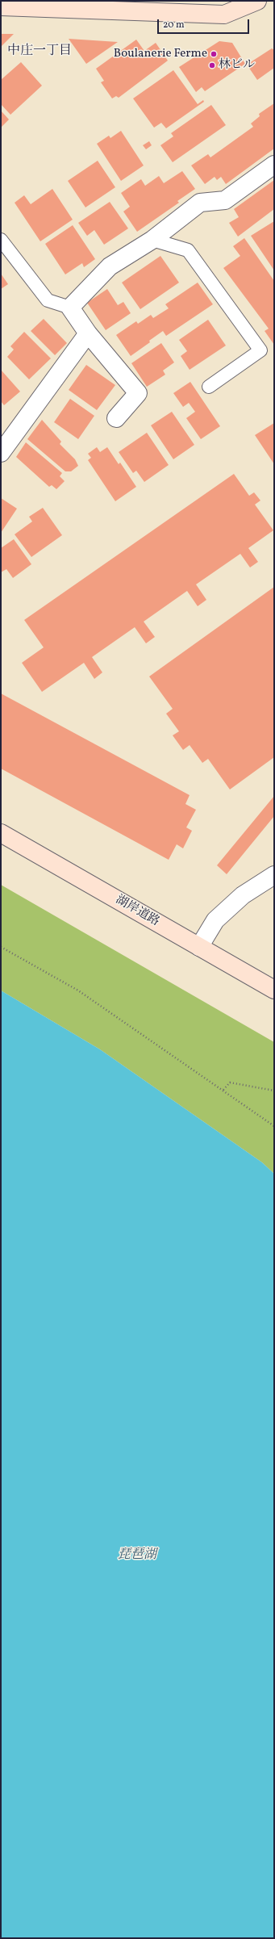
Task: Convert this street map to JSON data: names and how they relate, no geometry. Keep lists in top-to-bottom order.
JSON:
{
  "streets": {
    "main road": ["湖岸道路"]
  },
  "districts": ["中庄一丁目"],
  "water": ["琵琶湖"],
  "places": ["Boulanerie Ferme", "林ビル"],
  "scale_bar": "20 m"
}
